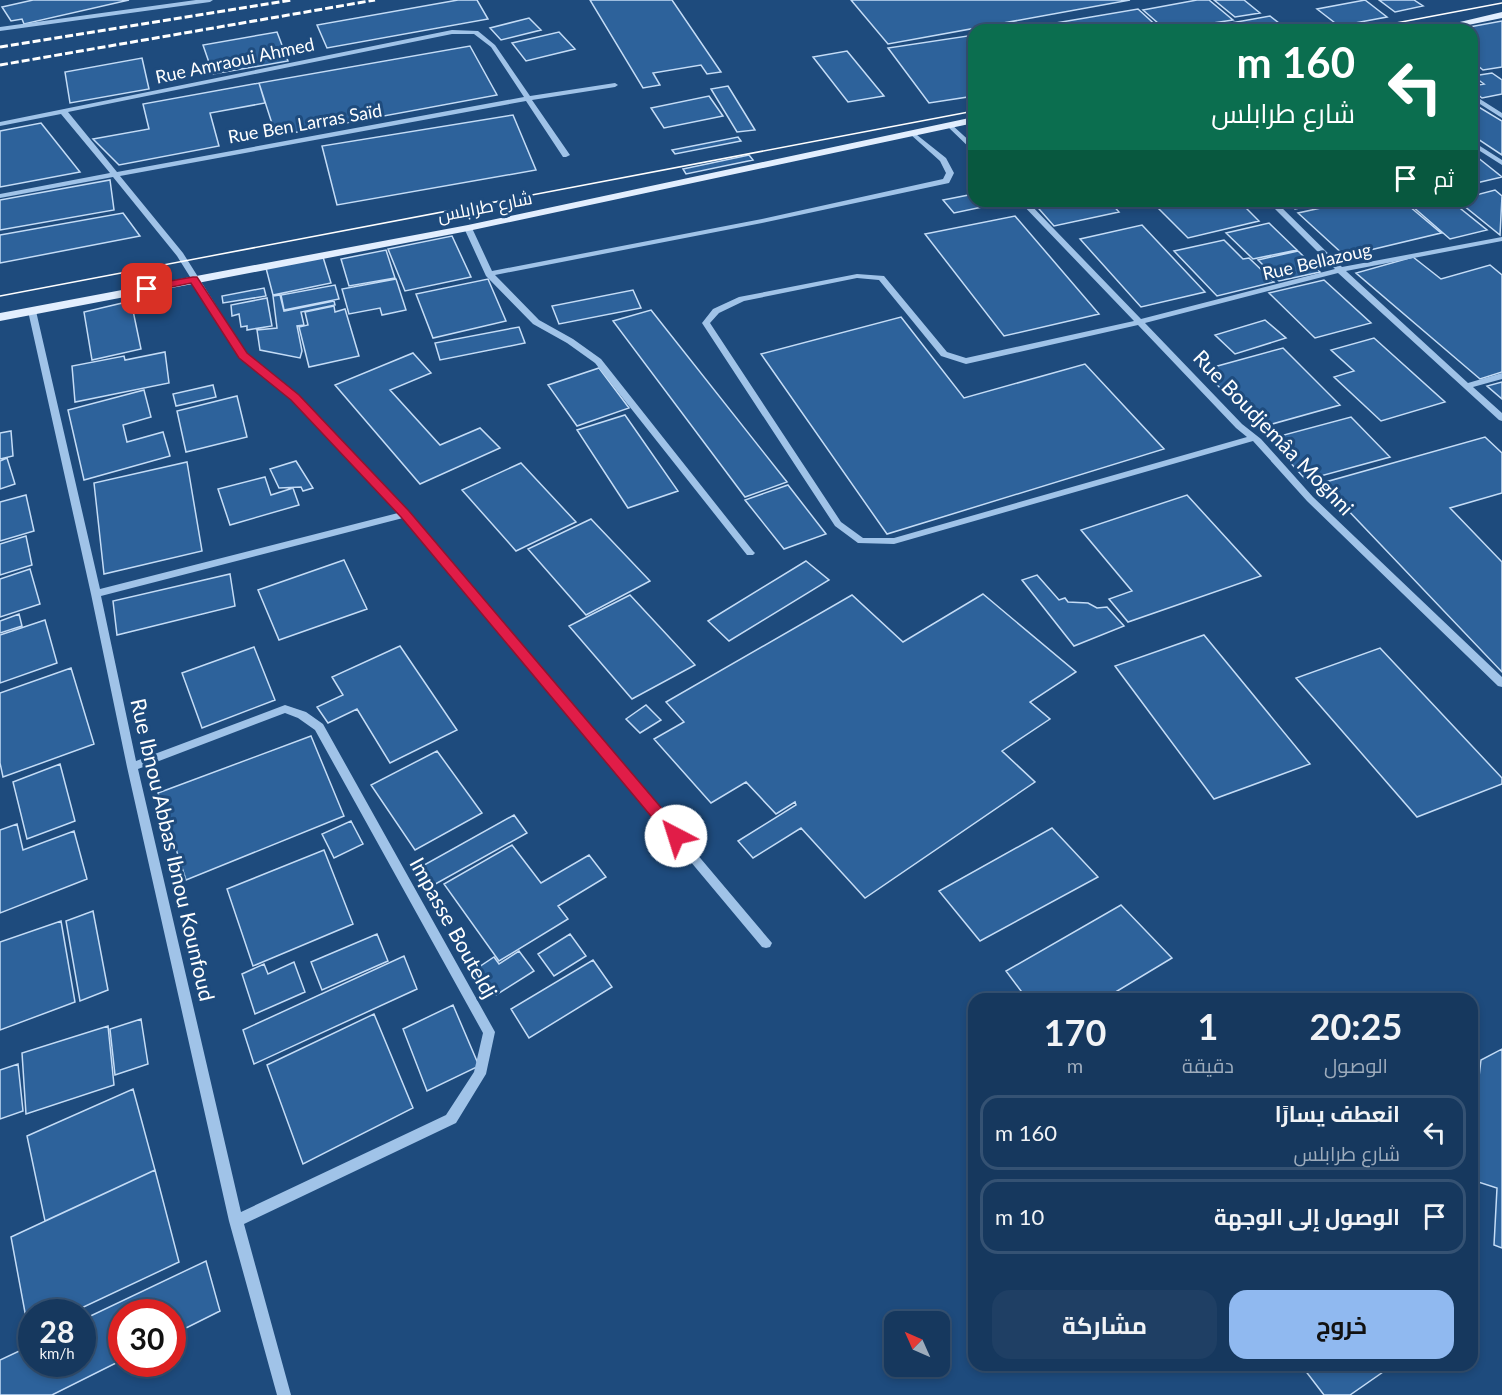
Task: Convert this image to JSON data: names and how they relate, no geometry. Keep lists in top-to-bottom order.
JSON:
{
  "streets": {
    "main road": ["شارع طرابلس"],
    "street": [
      "Rue Amraoui Ahmed",
      "Rue Ben Larras Saïd",
      "Rue Bellazoug",
      "Rue Boudjemâa Moghni",
      "Rue Ibnou Abbas Ibnou Kounfoud",
      "Impasse Bouteldj"
    ]
  },
  "crossings": [
    ["Rue Amraoui Ahmed", "Rue Ben Larras Saïd"],
    ["شارع طرابلس", "Rue Ibnou Abbas Ibnou Kounfoud"],
    ["Rue Bellazoug", "Rue Boudjemâa Moghni"],
    ["Rue Ibnou Abbas Ibnou Kounfoud", "Impasse Bouteldj"]
  ],
  "north": "top left",
  "page": {
    "turn": ["160 m", "شارع طرابلس"],
    "then": "ثم",
    "eta": [
      "20:25",
      "الوصول",
      "1",
      "دقيقة",
      "170",
      "m"
    ],
    "list": [
      {
        "name": "انعطف يسارًا",
        "note": "شارع طرابلس",
        "value": "160 m"
      },
      {
        "name": "الوصول إلى الوجهة",
        "value": "10 m"
      }
    ],
    "buttons": ["خروج", "مشاركة"],
    "speed": "28 km/h",
    "limit": "30"
  }
}
